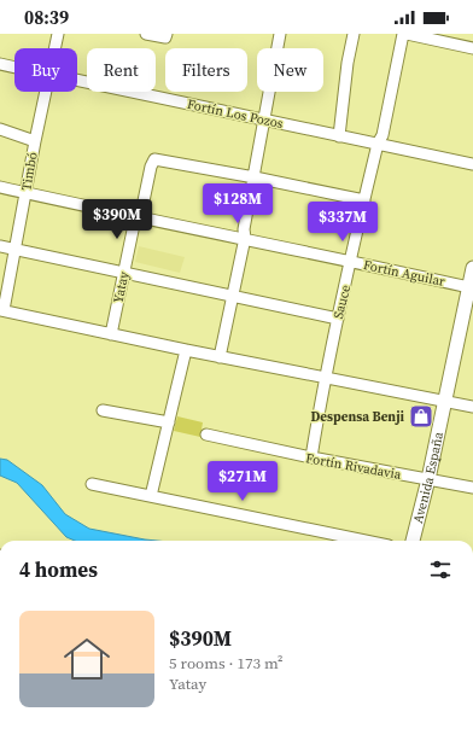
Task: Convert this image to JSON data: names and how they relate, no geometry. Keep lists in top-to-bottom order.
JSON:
{
  "streets": {
    "main road": ["Avenida España"],
    "street": [
      "Fortín Los Pozos",
      "Timbó",
      "Fortín Aguilar",
      "Yatay",
      "Sauce",
      "Fortín Rivadavia"
    ]
  },
  "crossings": [
    ["Fortín Los Pozos", "Sauce"],
    ["Timbó", "Fortín Aguilar"],
    ["Fortín Aguilar", "Yatay"],
    ["Fortín Aguilar", "Sauce"],
    ["Fortín Aguilar", "Avenida España"],
    ["Sauce", "Fortín Rivadavia"],
    ["Fortín Rivadavia", "Avenida España"]
  ],
  "places": {
    "shop": ["Despensa Benji"]
  },
  "page": {
    "status": "08:39",
    "chip": [
      "Buy",
      "Rent",
      "Filters",
      "New"
    ],
    "price": [
      "$128M",
      "$390M",
      "$337M",
      "$271M"
    ],
    "heading": "4 homes",
    "list": [
      {
        "name": "$390M",
        "note": "5 rooms · 173 m² · Yatay"
      }
    ]
  }
}
